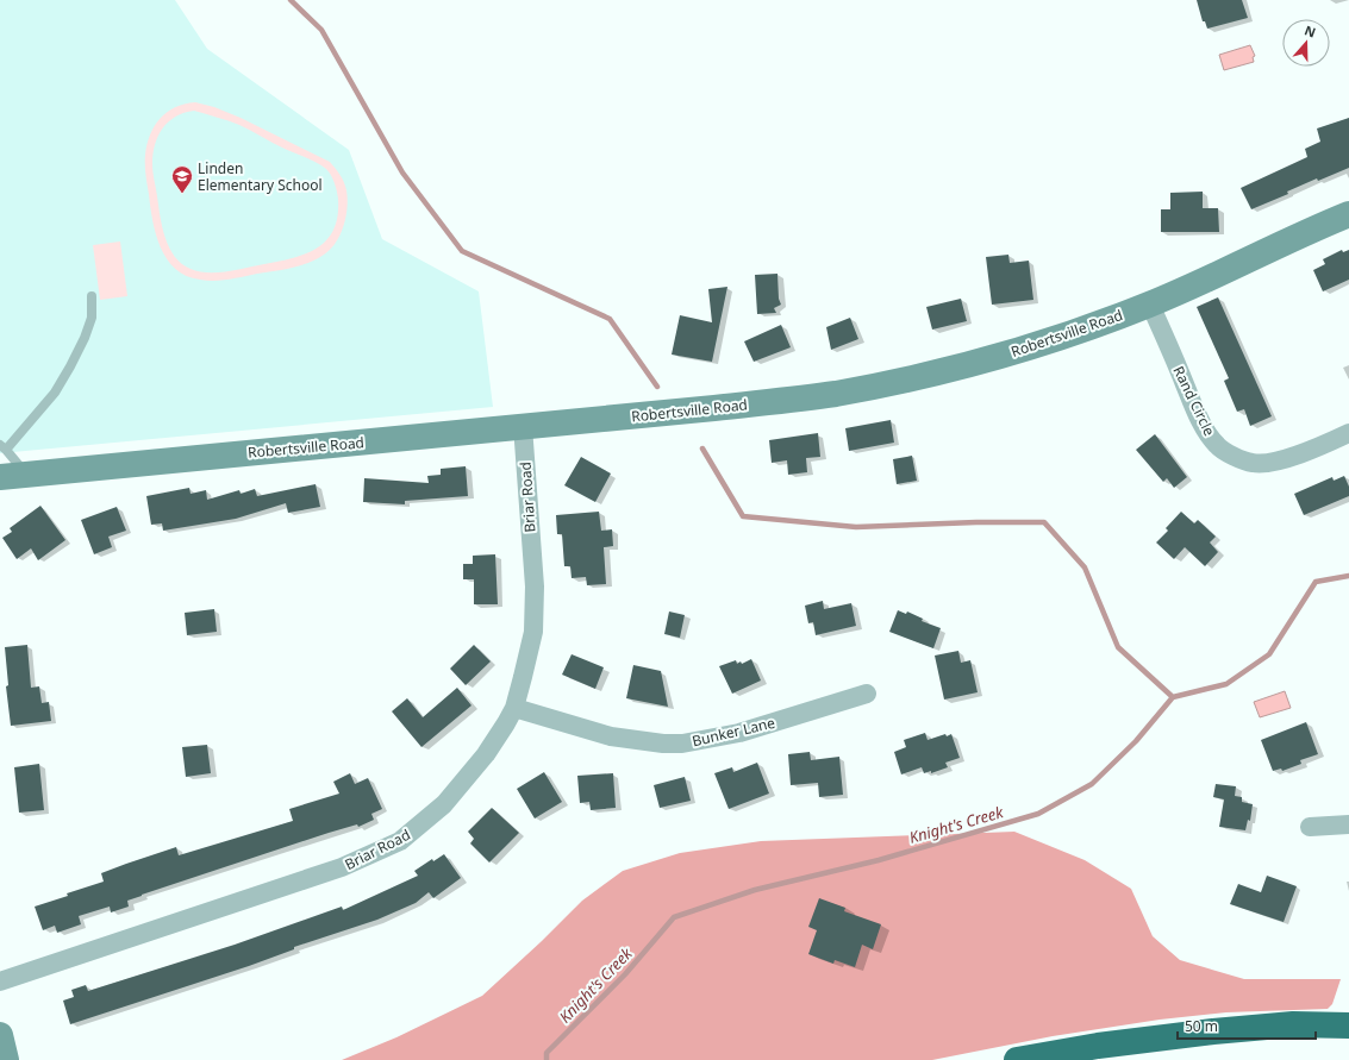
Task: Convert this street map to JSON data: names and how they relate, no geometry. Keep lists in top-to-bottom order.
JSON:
{
  "streets": {
    "street": [
      "Robertsville Road",
      "Rand Circle",
      "Briar Road",
      "Bunker Lane"
    ]
  },
  "crossings": [
    ["Robertsville Road", "Rand Circle"],
    ["Robertsville Road", "Briar Road"],
    ["Briar Road", "Bunker Lane"]
  ],
  "water": ["Knight's Creek"],
  "places": {
    "school or university": ["Linden Elementary School"]
  },
  "scale_bar": "50 m",
  "north": "top"
}
